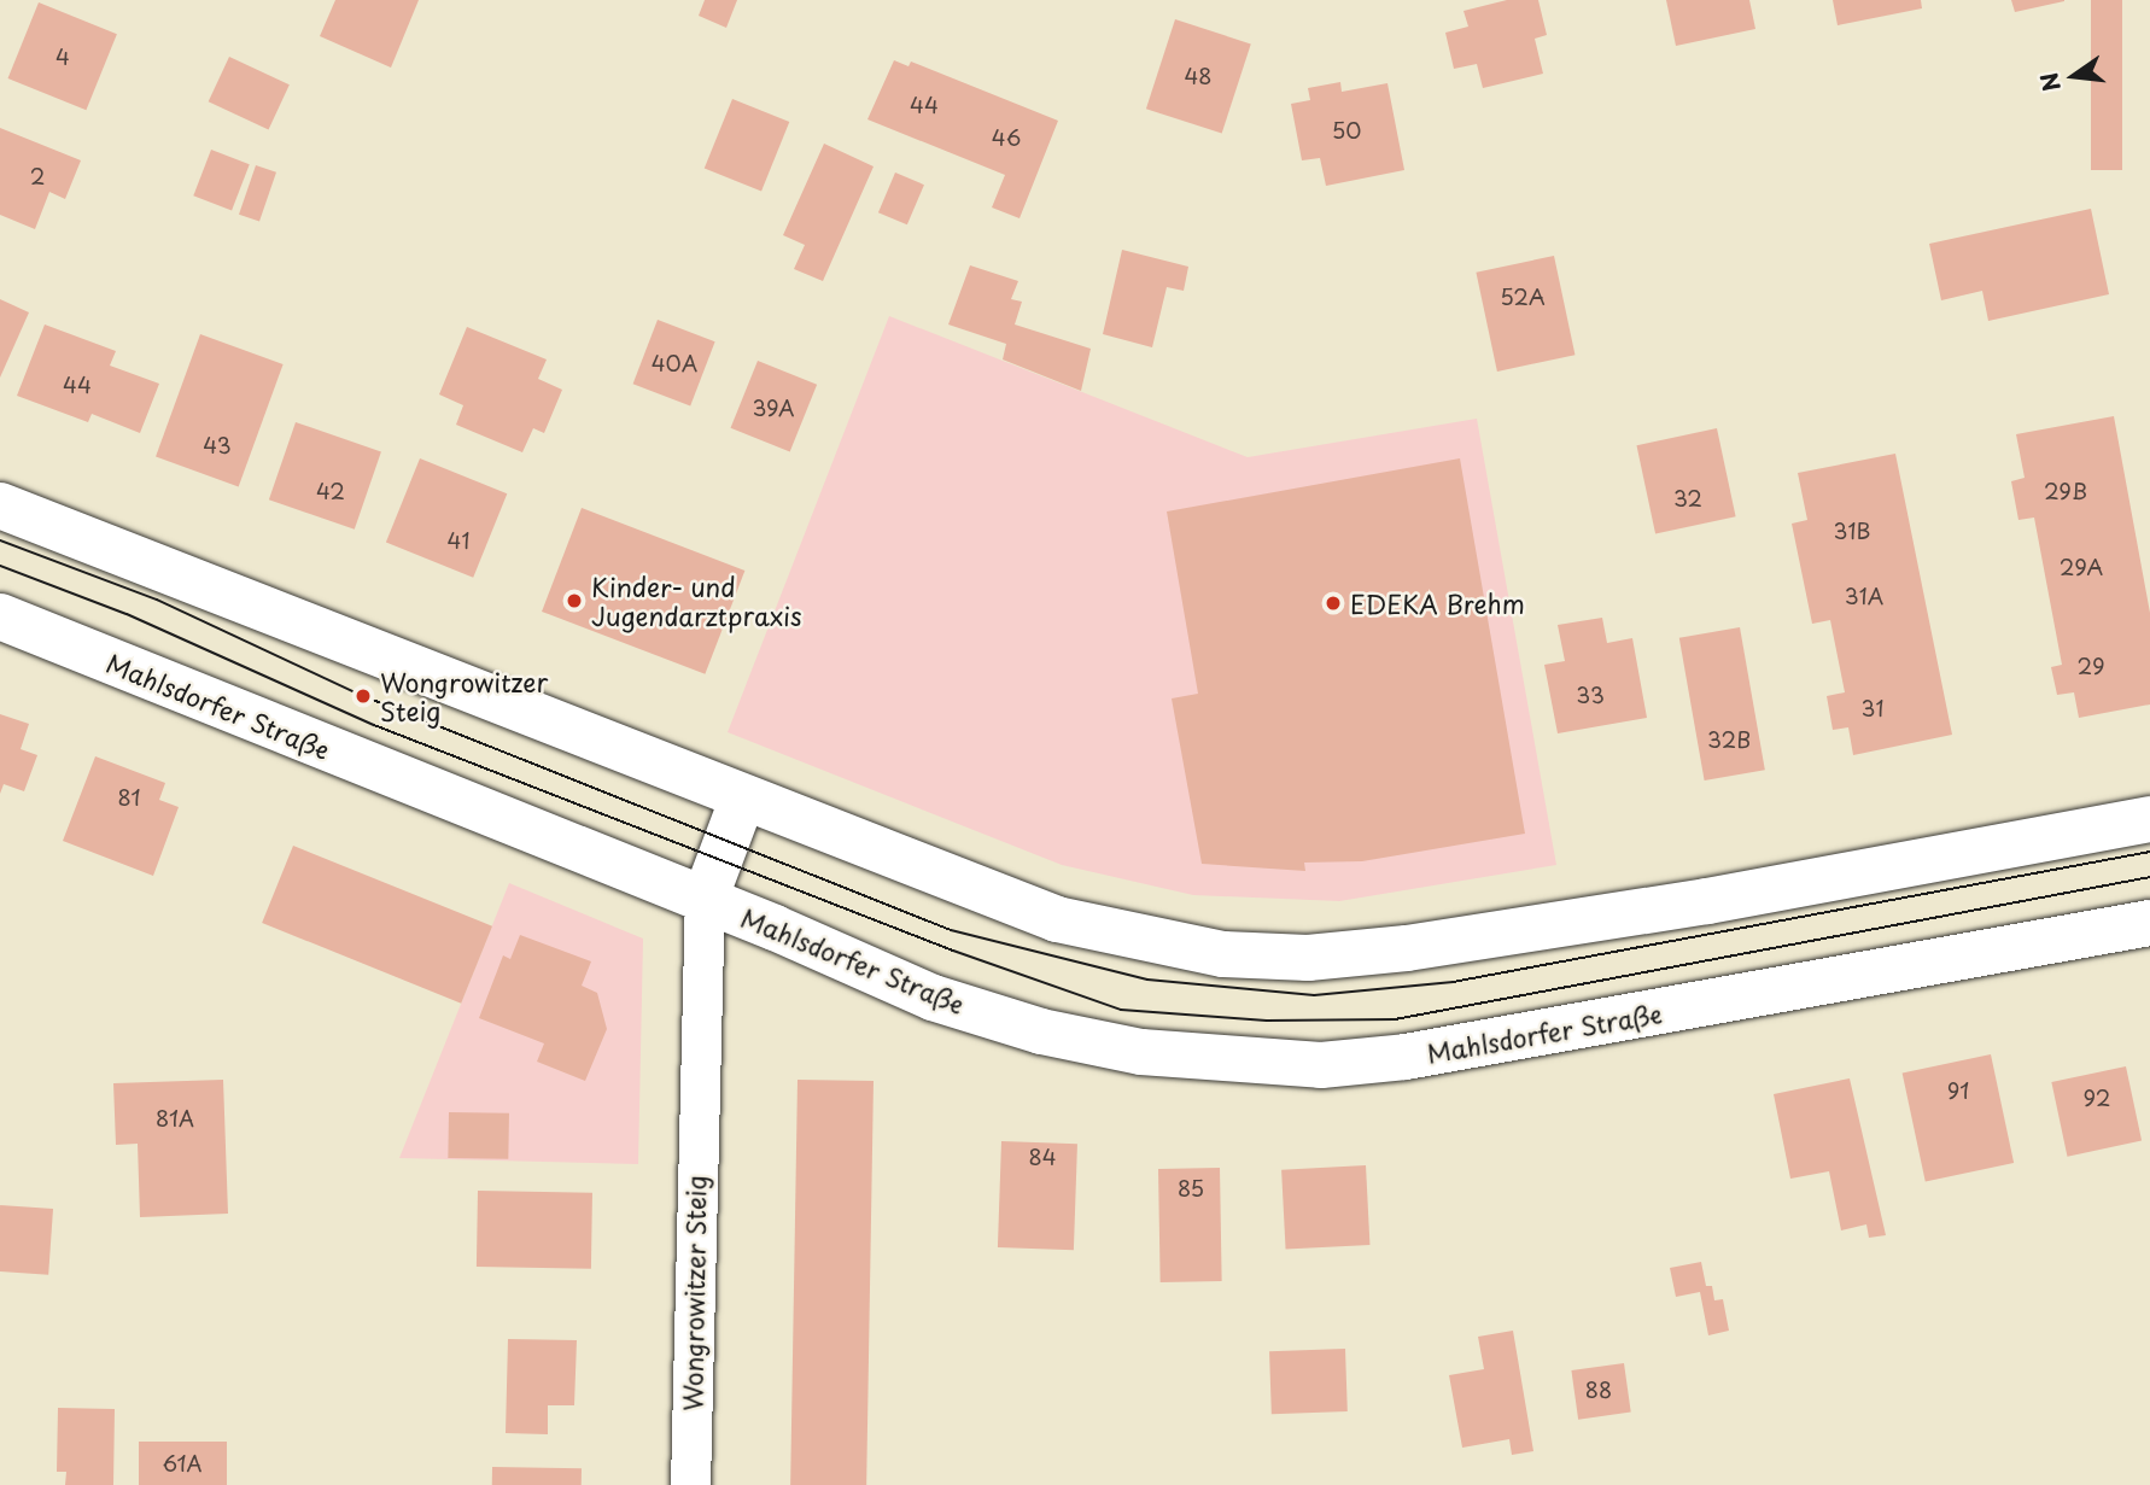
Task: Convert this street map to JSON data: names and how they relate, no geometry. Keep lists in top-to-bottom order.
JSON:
{
  "streets": {
    "main road": ["Mahlsdorfer Straße"],
    "street": ["Wongrowitzer Steig"]
  },
  "crossings": [
    ["Mahlsdorfer Straße", "Wongrowitzer Steig"]
  ],
  "places": ["Kinder- und Jugendarztpraxis", "EDEKA Brehm", "Wongrowitzer Steig"],
  "house_numbers": [
    "4",
    "48",
    "44",
    "50",
    "46",
    "2",
    "52A",
    "40A",
    "44",
    "39A",
    "43",
    "42",
    "29B",
    "32",
    "31B",
    "41",
    "29A",
    "31A",
    "29",
    "33",
    "31",
    "32B",
    "81",
    "91",
    "92",
    "81A",
    "84",
    "85",
    "88",
    "61A"
  ],
  "north": "left"
}
